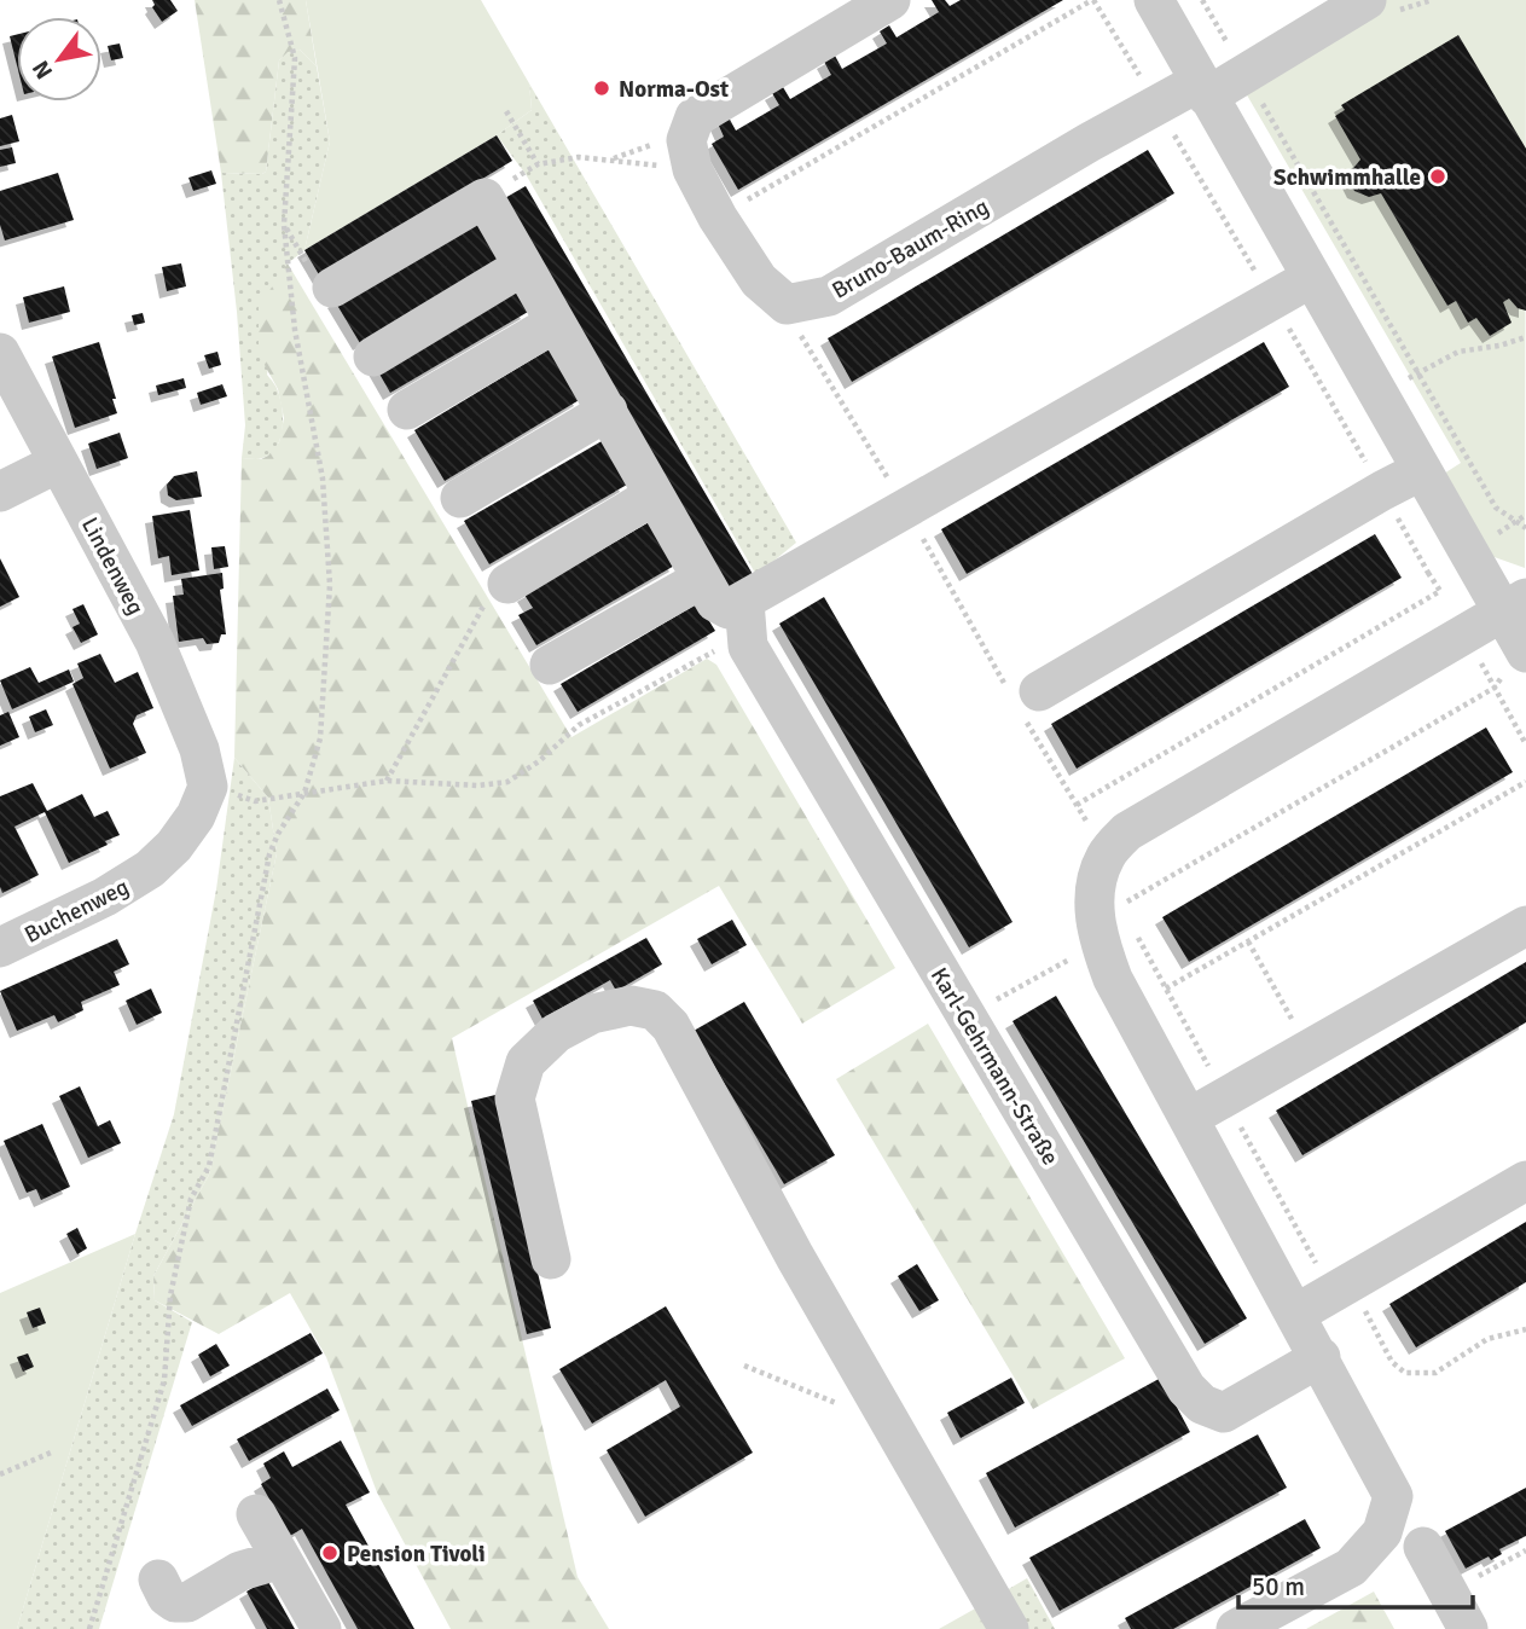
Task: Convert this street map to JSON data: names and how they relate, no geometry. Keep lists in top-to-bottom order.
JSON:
{
  "streets": {
    "street": [
      "Bruno-Baum-Ring",
      "Lindenweg",
      "Buchenweg",
      "Karl-Gehrmann-Straße"
    ]
  },
  "crossings": [
    ["Lindenweg", "Buchenweg"]
  ],
  "places": ["Norma-Ost", "Schwimmhalle", "Pension Tivoli"],
  "scale_bar": "50 m",
  "north": "bottom left"
}
